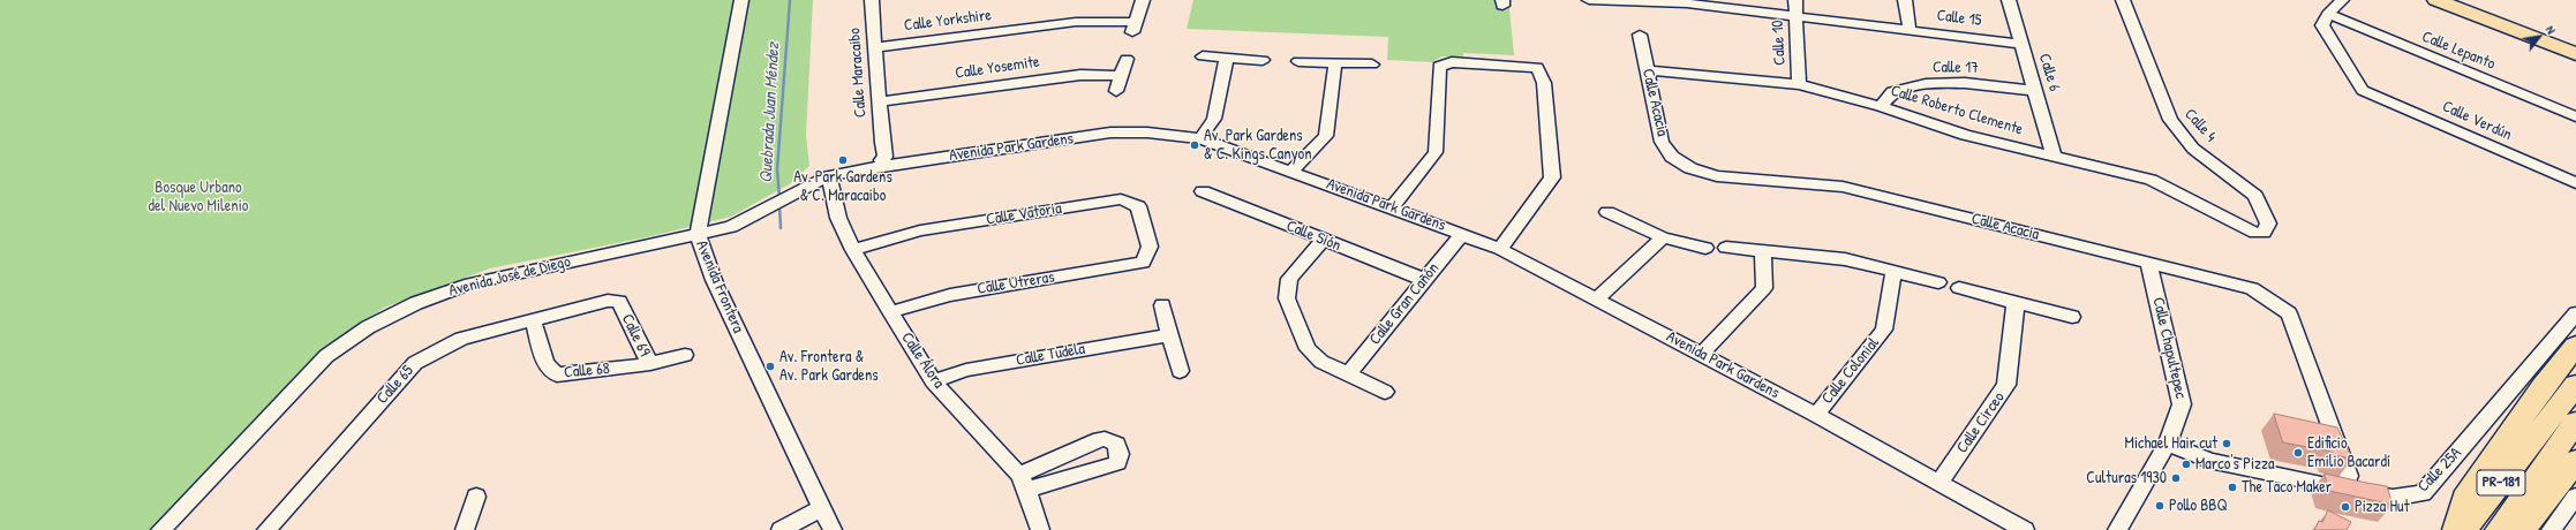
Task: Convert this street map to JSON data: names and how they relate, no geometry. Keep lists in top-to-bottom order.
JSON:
{
  "streets": {
    "highway": ["PR-181"],
    "street": [
      "Calle 15",
      "Calle Yorkshire",
      "Calle 10",
      "Calle Lepanto",
      "Calle Yosemite",
      "Calle 17",
      "Calle Maracaibo",
      "Calle 6",
      "Calle Acacia",
      "Calle Roberto Clemente",
      "Calle Verdún",
      "Calle 4",
      "Avenida Park Gardens",
      "Calle Vatoria",
      "Calle Sión",
      "Avenida José de Diego",
      "Calle Utreras",
      "Avenida Frontera",
      "Calle Gran Cañón",
      "Calle 69",
      "Calle Chapultepec",
      "Calle Tudela",
      "Calle Álora",
      "Calle 68",
      "Calle Colonial",
      "Calle 65",
      "Calle Circeo",
      "Calle 25A"
    ]
  },
  "crossings": [
    ["Calle 15", "Calle 10"],
    ["Calle 15", "Calle 6"],
    ["Calle Yorkshire", "Calle Maracaibo"],
    ["Calle 10", "Calle Roberto Clemente"],
    ["Calle Lepanto", "Calle Verdún"],
    ["Calle Yosemite", "Calle Maracaibo"],
    ["Calle 17", "Calle 6"],
    ["Calle 17", "Calle Roberto Clemente"],
    ["Calle Maracaibo", "Avenida Park Gardens"],
    ["Calle 6", "Calle Roberto Clemente"],
    ["Calle Acacia", "Calle Roberto Clemente"],
    ["Calle Acacia", "Calle Chapultepec"],
    ["Calle Roberto Clemente", "Calle 4"],
    ["Avenida Park Gardens", "Avenida José de Diego"],
    ["Avenida Park Gardens", "Avenida Frontera"],
    ["Avenida Park Gardens", "Calle Gran Cañón"],
    ["Avenida Park Gardens", "Calle Álora"],
    ["Avenida Park Gardens", "Calle Colonial"],
    ["Avenida Park Gardens", "Calle Circeo"],
    ["Calle Vatoria", "Calle Utreras"],
    ["Calle Vatoria", "Calle Álora"],
    ["Calle Sión", "Calle Gran Cañón"],
    ["Avenida José de Diego", "Avenida Frontera"],
    ["Calle Utreras", "Calle Álora"],
    ["Calle 69", "Calle 68"],
    ["Calle 69", "Calle 65"],
    ["Calle Chapultepec", "Calle 25A"],
    ["Calle Tudela", "Calle Álora"],
    ["Calle 68", "Calle 65"]
  ],
  "water": ["Quebrada Juan Méndez"],
  "parks": ["Bosque Urbano del Nuevo Milenio"],
  "places": [
    "Av. Park Gardens & C. Kings Canyon",
    "Av. Park Gardens & C. Maracaibo",
    "Av. Frontera & Av. Park Gardens",
    "Michael Hair cut",
    "Edificio Emilio Bacardí",
    "Marco's Pizza",
    "Culturas 1930",
    "The Taco Maker",
    "Pollo BBQ",
    "Pizza Hut"
  ],
  "north": "top right"
}
